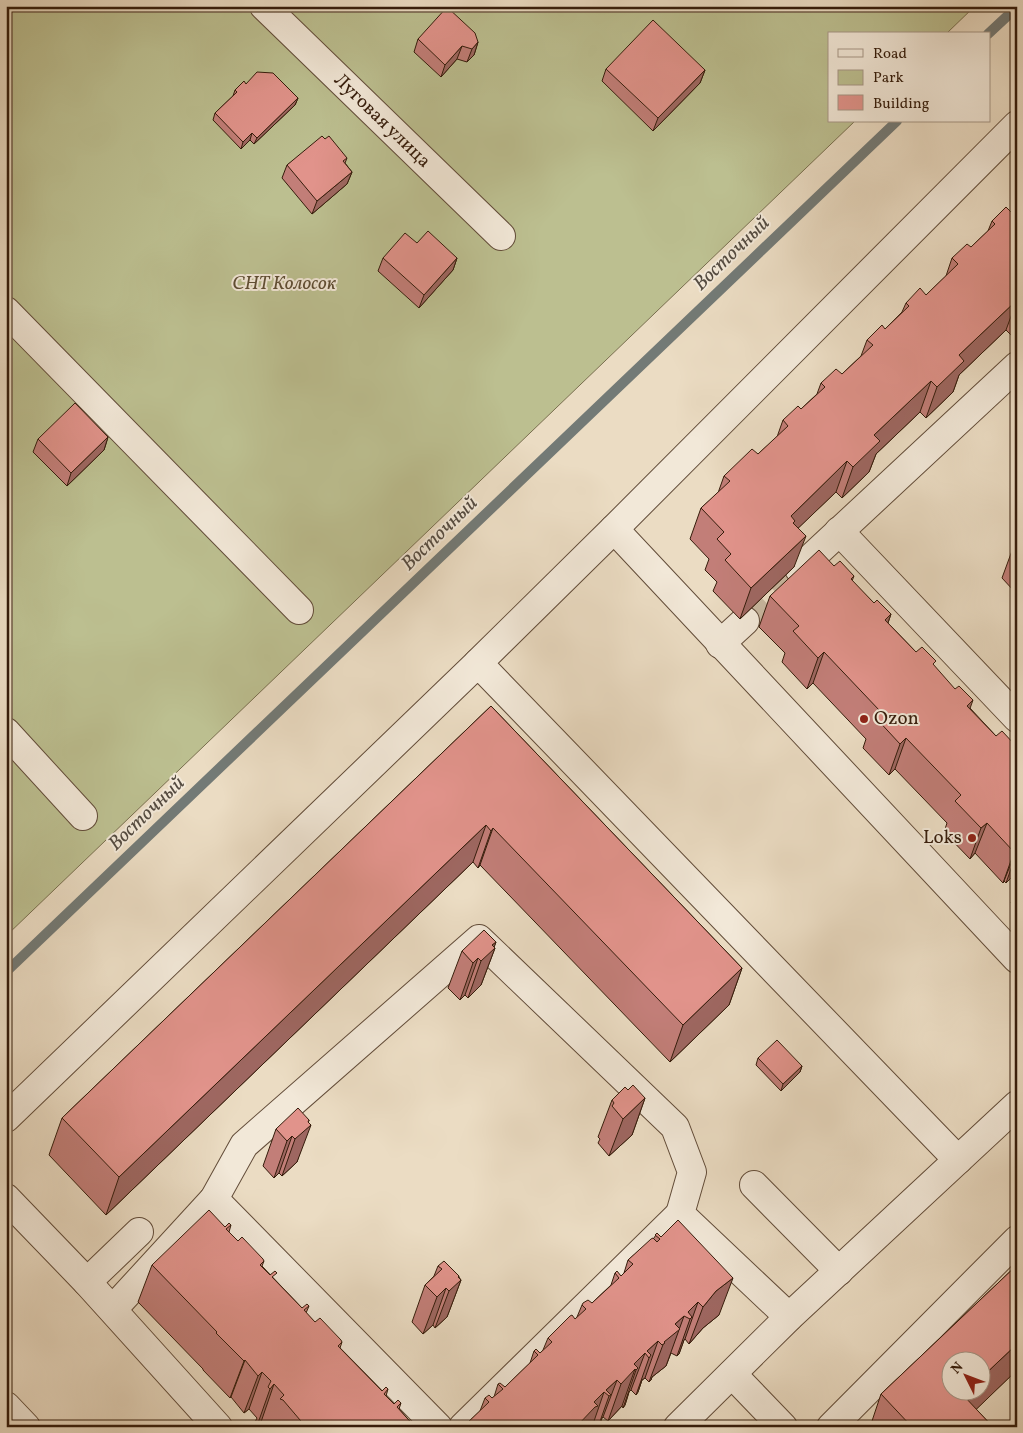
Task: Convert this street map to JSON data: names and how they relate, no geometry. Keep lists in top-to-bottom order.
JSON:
{
  "streets": {
    "street": ["Луговая улица"]
  },
  "water": ["Восточный"],
  "parks": ["СНТ Колосок"],
  "places": ["Ozon", "Loks"],
  "legend": ["Road", "Park", "Building"],
  "north": "top left"
}
